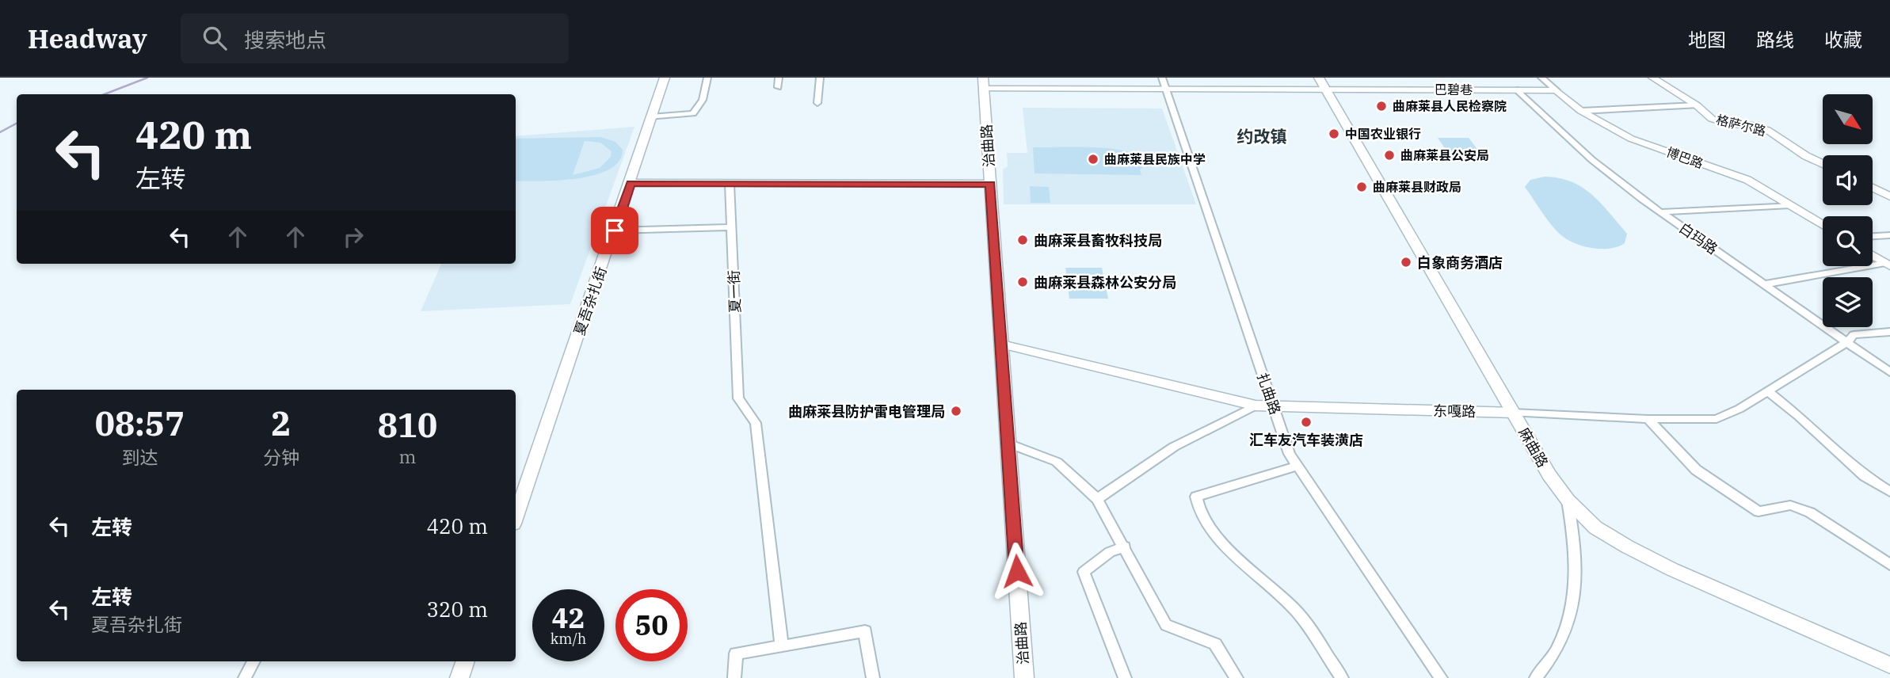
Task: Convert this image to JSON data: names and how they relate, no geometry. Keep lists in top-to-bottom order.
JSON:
{
  "streets": {
    "main road": ["治曲路", "夏吾杂扎街", "麻曲路"],
    "street": [
      "巴碧巷",
      "格萨尔路",
      "博巴路",
      "白玛路",
      "夏一街",
      "扎曲路",
      "东嘎路"
    ]
  },
  "crossings": [
    ["巴碧巷", "治曲路"],
    ["巴碧巷", "博巴路"],
    ["巴碧巷", "白玛路"],
    ["巴碧巷", "扎曲路"],
    ["巴碧巷", "麻曲路"],
    ["治曲路", "东嘎路"],
    ["白玛路", "东嘎路"],
    ["扎曲路", "东嘎路"],
    ["东嘎路", "麻曲路"]
  ],
  "districts": ["约改镇"],
  "places": [
    "曲麻莱县人民检察院",
    "中国农业银行",
    "曲麻莱县公安局",
    "曲麻莱县民族中学",
    "曲麻莱县财政局",
    "曲麻莱县畜牧科技局",
    "白象商务酒店",
    "曲麻莱县森林公安分局",
    "曲麻莱县防护雷电管理局",
    "汇车友汽车装潢店"
  ],
  "north": "bottom right",
  "page": {
    "header": "Headway",
    "search": "搜索地点",
    "nav": ["地图", "路线", "收藏"],
    "turn": ["420 m", "左转"],
    "eta": [
      "08:57",
      "到达",
      "2",
      "分钟",
      "810",
      "m"
    ],
    "list": [
      {
        "name": "左转",
        "value": "420 m"
      },
      {
        "name": "左转",
        "note": "夏吾杂扎街",
        "value": "320 m"
      }
    ],
    "speed": "42 km/h",
    "limit": "50"
  }
}
